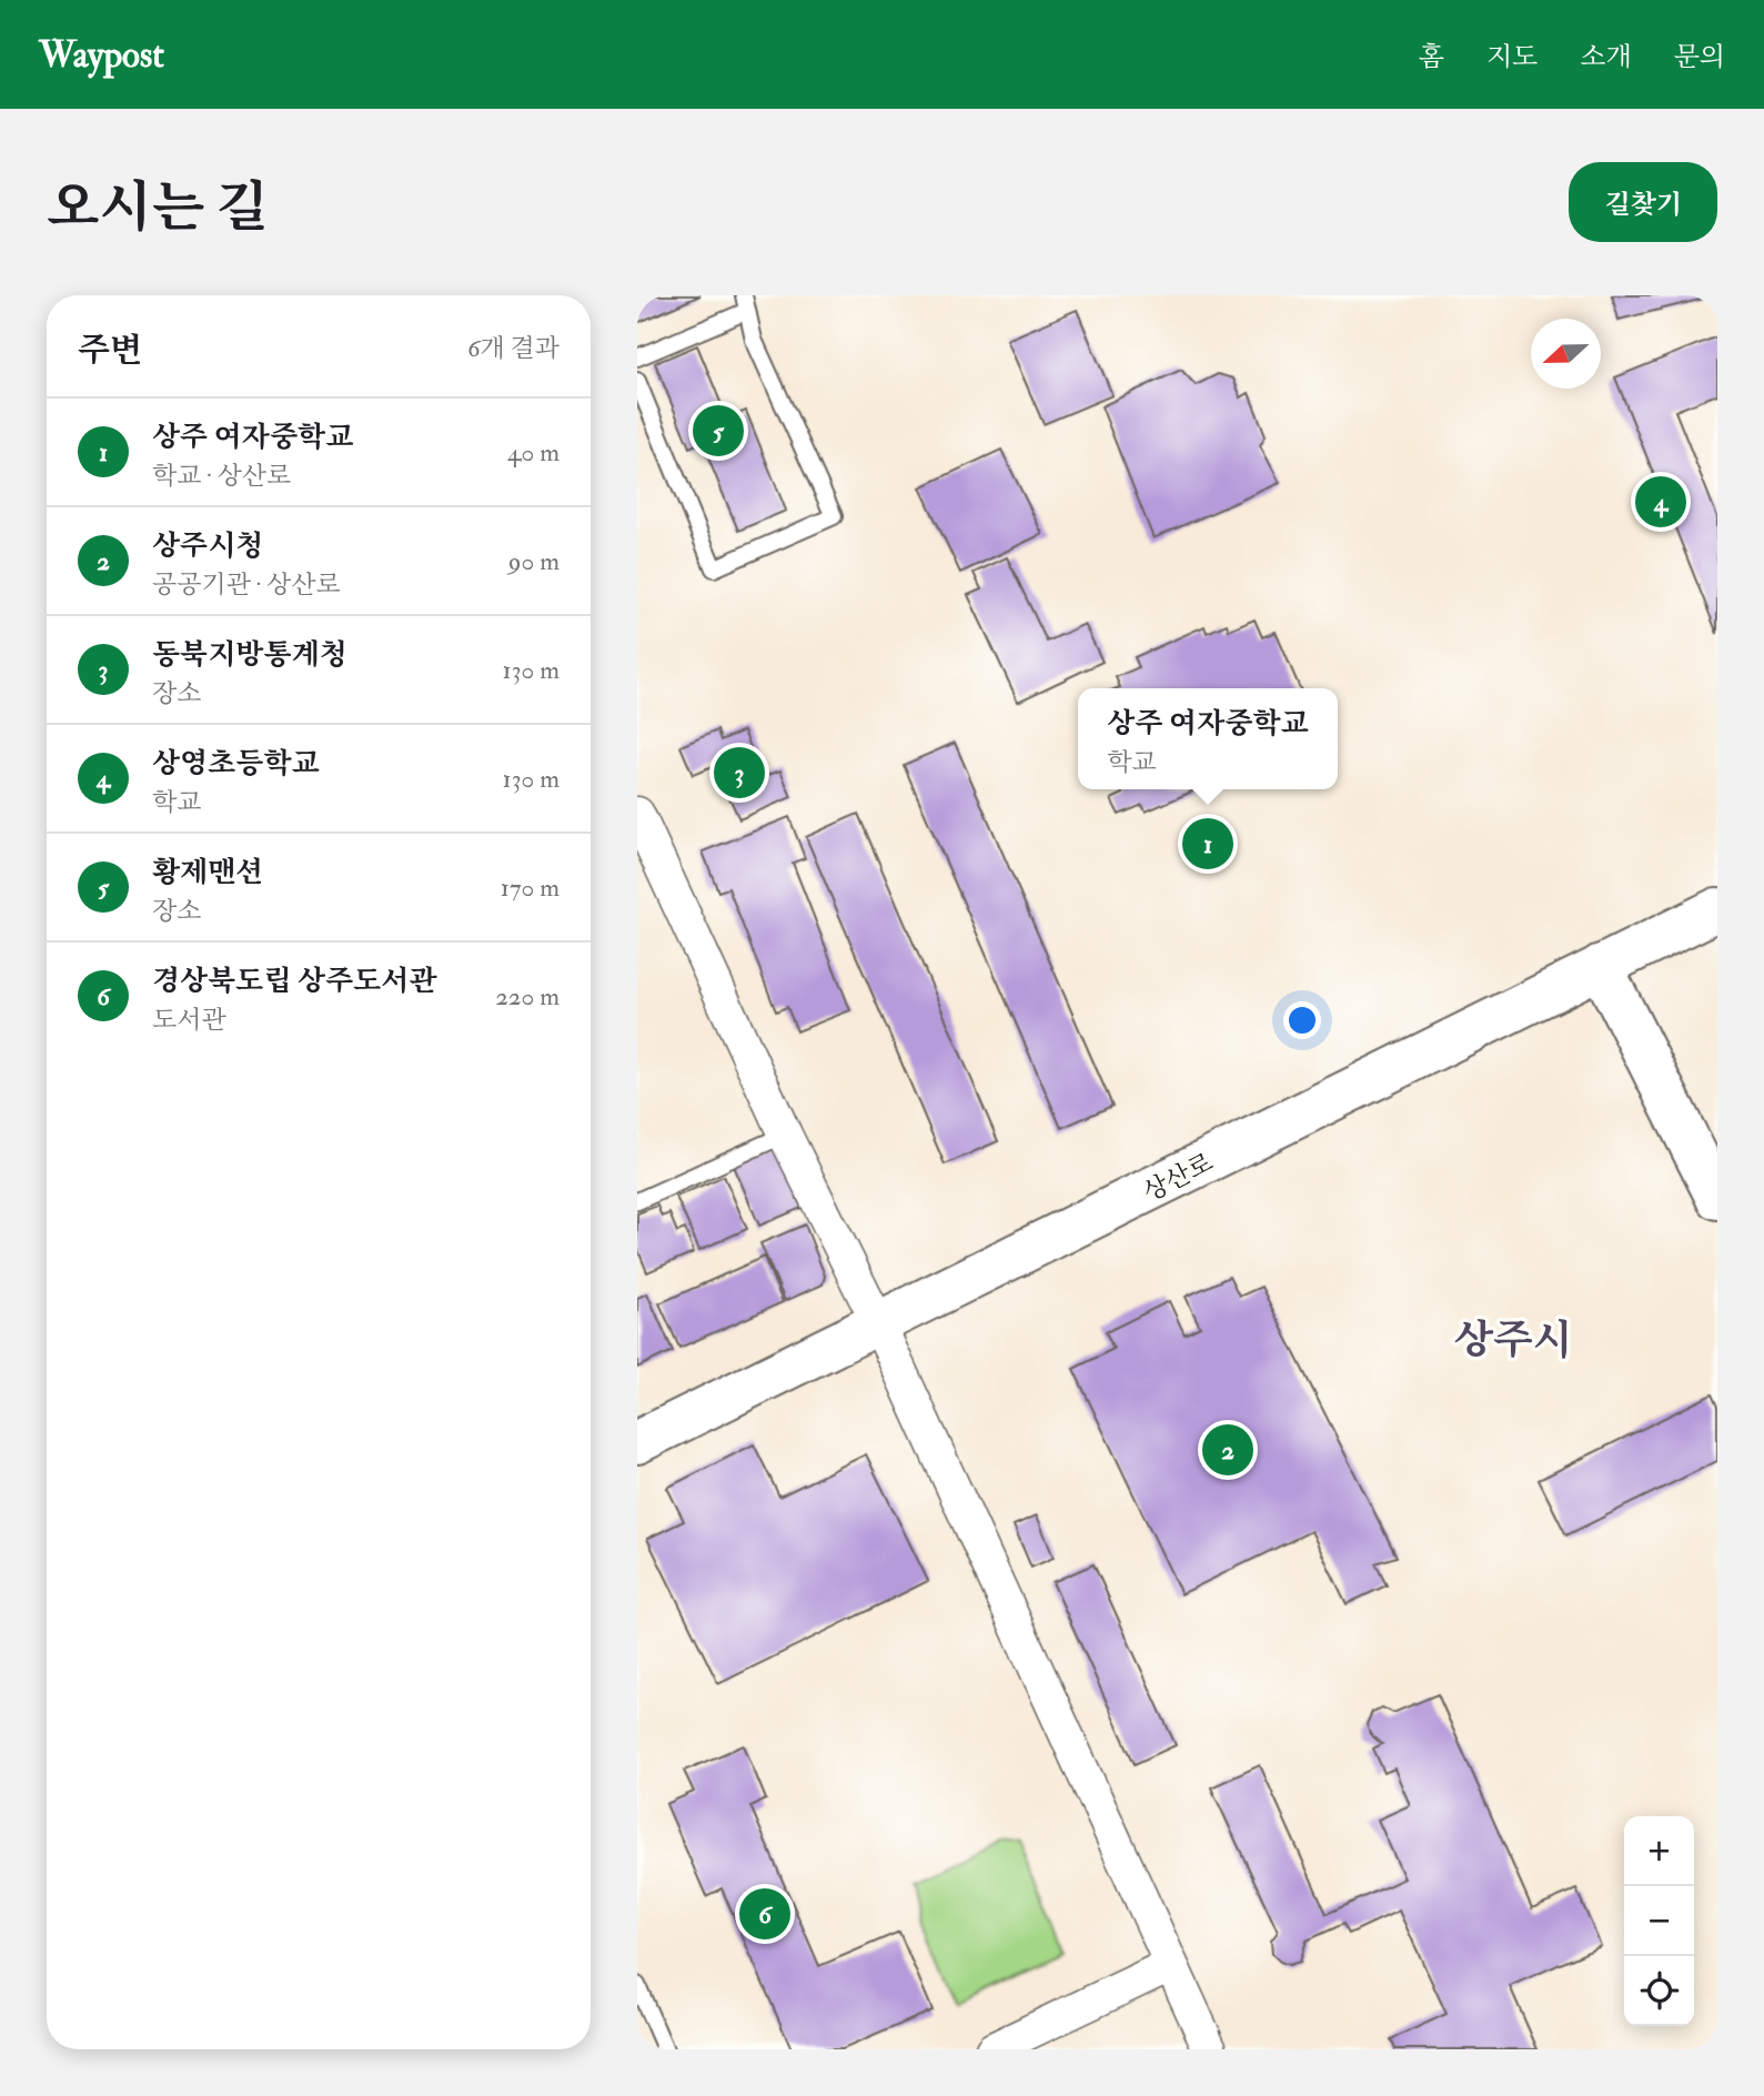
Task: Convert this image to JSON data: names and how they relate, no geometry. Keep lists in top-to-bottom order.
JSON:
{
  "streets": {
    "street": ["상산로"]
  },
  "districts": ["상주시"],
  "north": "left",
  "page": {
    "header": "Waypost",
    "nav": [
      "홈",
      "지도",
      "소개",
      "문의"
    ],
    "buttons": "길찾기",
    "title": "오시는 길",
    "heading": ["주변", "6개 결과"],
    "list": [
      {
        "mark": "1",
        "name": "상주 여자중학교",
        "note": "학교 · 상산로",
        "value": "40 m"
      },
      {
        "mark": "2",
        "name": "상주시청",
        "note": "공공기관 · 상산로",
        "value": "90 m"
      },
      {
        "mark": "3",
        "name": "동북지방통계청",
        "note": "장소",
        "value": "130 m"
      },
      {
        "mark": "4",
        "name": "상영초등학교",
        "note": "학교",
        "value": "130 m"
      },
      {
        "mark": "5",
        "name": "황제맨션",
        "note": "장소",
        "value": "170 m"
      },
      {
        "mark": "6",
        "name": "경상북도립 상주도서관",
        "note": "도서관",
        "value": "220 m"
      }
    ],
    "pins": [
      "5",
      "4",
      "3",
      "1",
      "2",
      "6"
    ],
    "popup": ["상주 여자중학교", "학교"],
    "map_buttons": ["+", "−"]
  }
}
